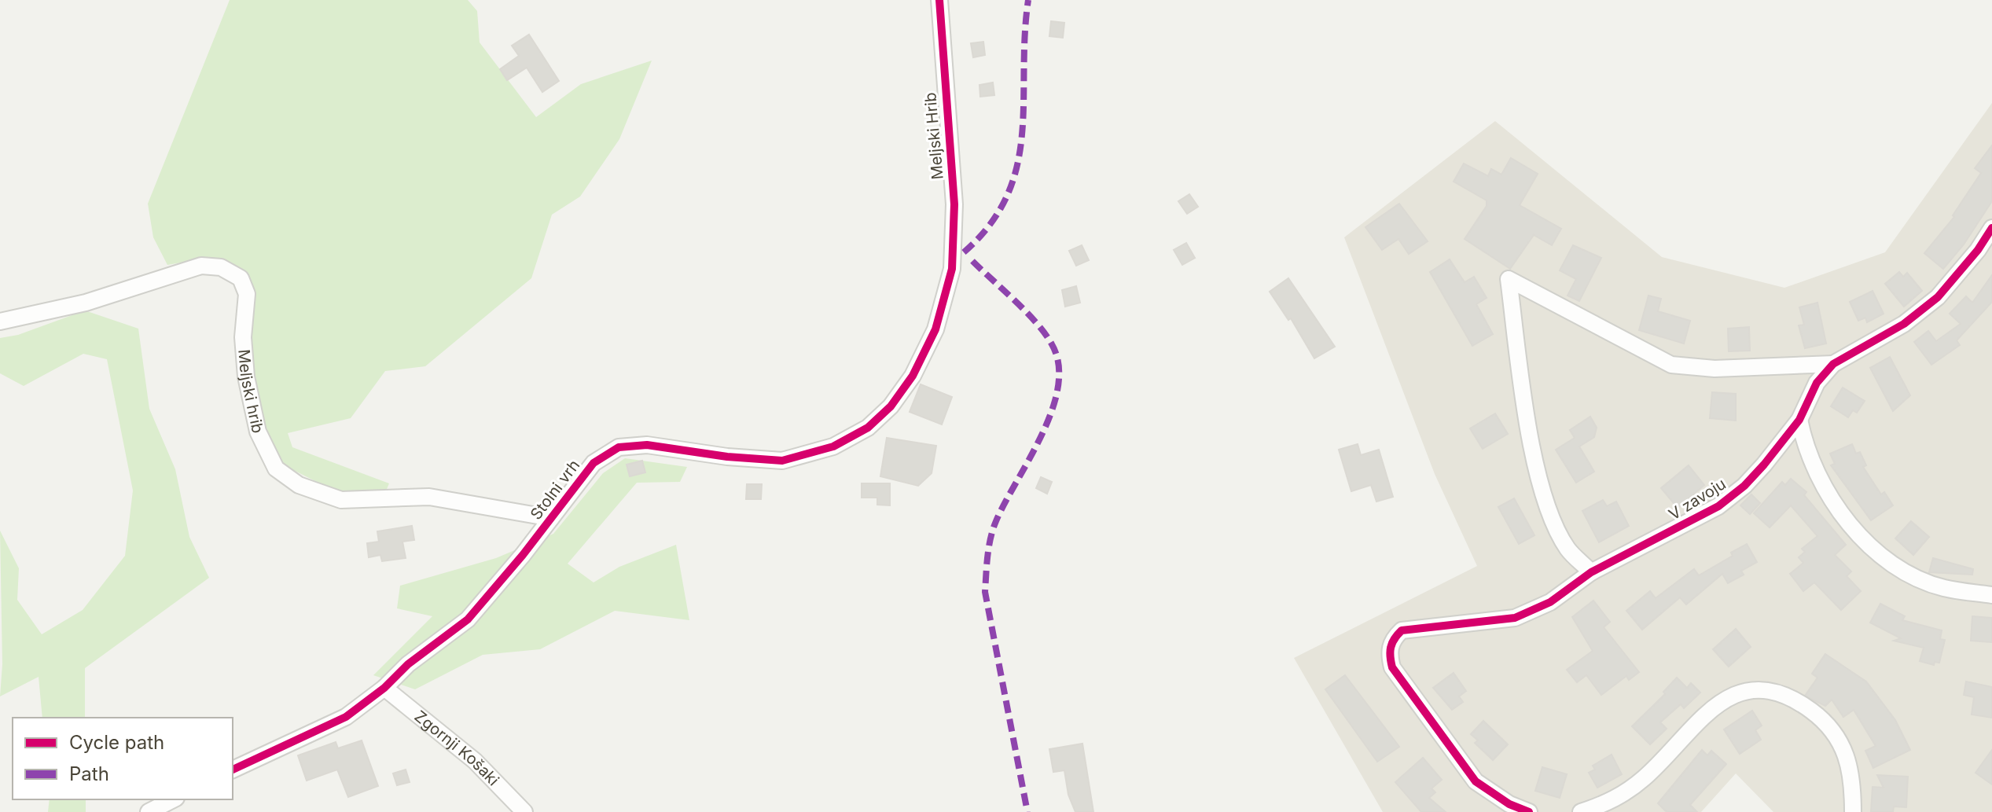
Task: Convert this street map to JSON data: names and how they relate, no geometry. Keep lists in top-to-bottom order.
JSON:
{
  "streets": {
    "street": [
      "Meljski Hrib",
      "Meljski hrib",
      "Stolni vrh",
      "V zavoju",
      "Zgornji Košaki"
    ]
  },
  "crossings": [
    ["Meljski Hrib", "Stolni vrh"],
    ["Meljski hrib", "Stolni vrh"],
    ["Stolni vrh", "Zgornji Košaki"]
  ],
  "legend": ["Cycle path", "Path"]
}
